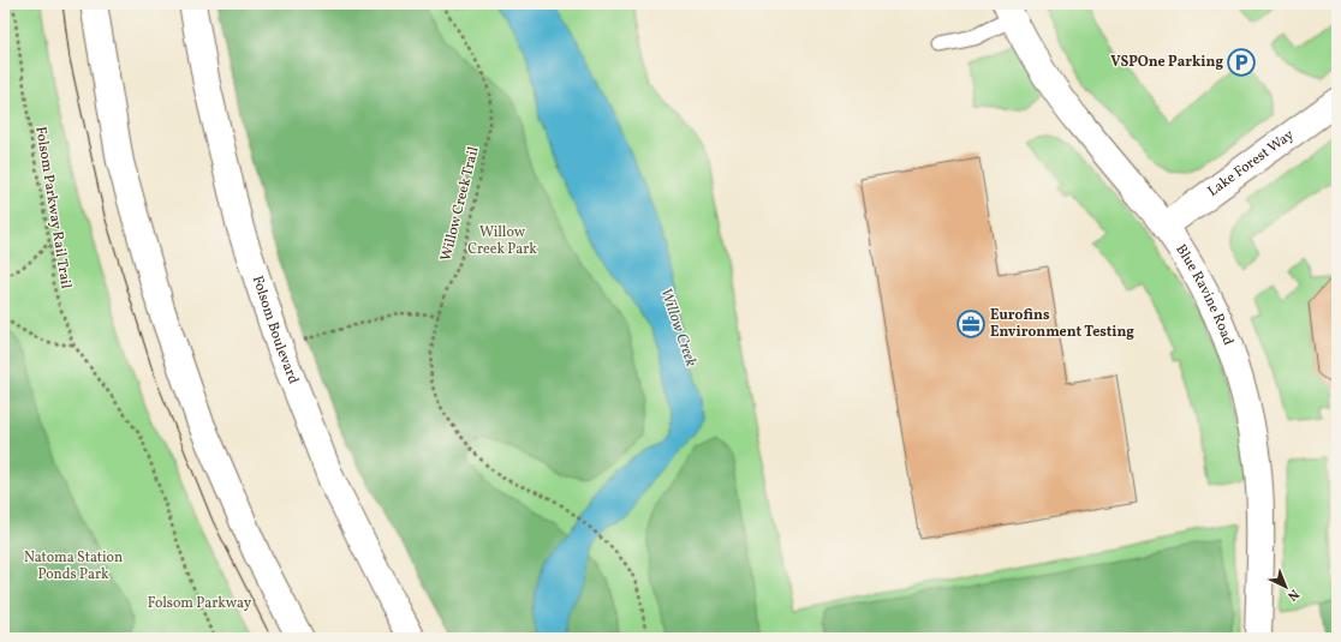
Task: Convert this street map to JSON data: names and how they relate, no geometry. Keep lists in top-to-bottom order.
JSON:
{
  "streets": {
    "main road": ["Lake Forest Way", "Blue Ravine Road", "Folsom Boulevard"],
    "path": ["Willow Creek Trail", "Folsom Parkway Rail Trail"]
  },
  "crossings": [
    ["Lake Forest Way", "Blue Ravine Road"]
  ],
  "water": ["Willow Creek"],
  "parks": ["Willow Creek Park", "Natoma Station Ponds Park", "Folsom Parkway"],
  "places": {
    "parking": ["VSPOne Parking"],
    "office": ["Eurofins Environment Testing"]
  },
  "north": "bottom right"
}
